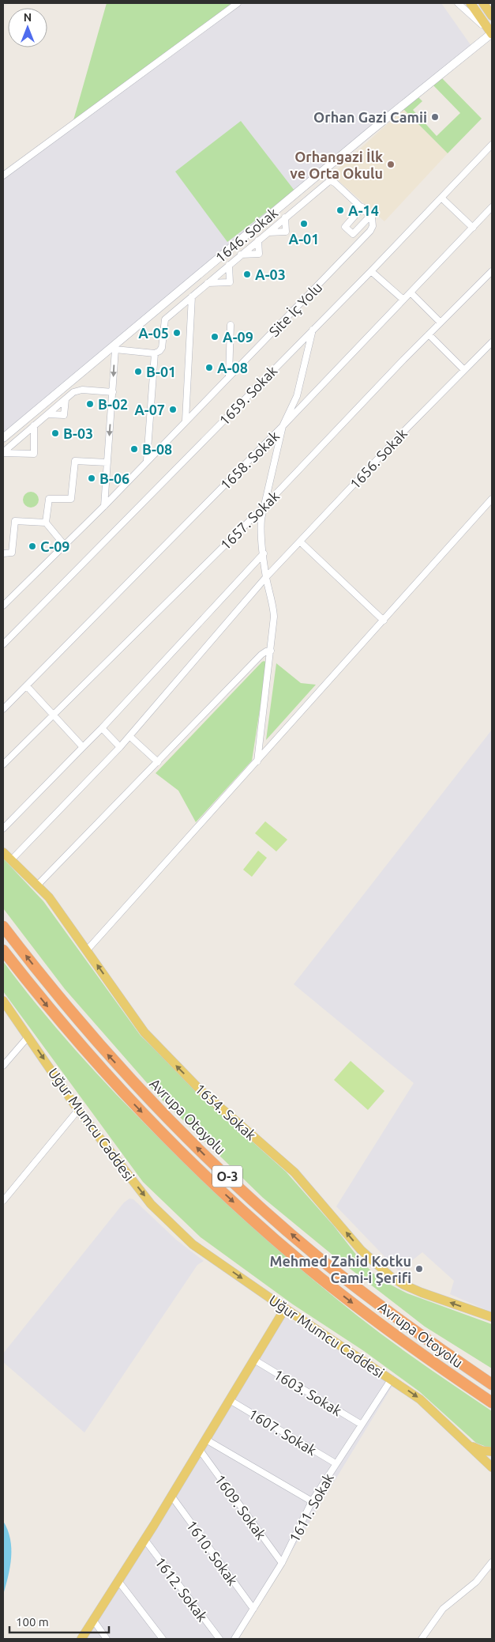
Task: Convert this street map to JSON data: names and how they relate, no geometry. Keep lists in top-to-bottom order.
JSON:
{
  "streets": {
    "highway": ["Avrupa Otoyolu", "O-3"],
    "main road": ["1654. Sokak", "Uğur Mumcu Caddesi"],
    "street": [
      "1646. Sokak",
      "Site İç Yolu",
      "1659. Sokak",
      "1656. Sokak",
      "1658. Sokak",
      "1657. Sokak",
      "1603. Sokak",
      "1607. Sokak",
      "1609. Sokak",
      "1611. Sokak",
      "1610. Sokak",
      "1612. Sokak"
    ]
  },
  "crossings": [
    ["1656. Sokak", "1654. Sokak"],
    ["Uğur Mumcu Caddesi", "1611. Sokak"],
    ["1603. Sokak", "1611. Sokak"],
    ["1607. Sokak", "1611. Sokak"],
    ["1609. Sokak", "1611. Sokak"],
    ["1611. Sokak", "1610. Sokak"]
  ],
  "one_way": ["1654. Sokak", "Uğur Mumcu Caddesi"],
  "places": [
    "Orhan Gazi Camii",
    "Orhangazi İlk ve Orta Okulu",
    "A-14",
    "A-01",
    "A-03",
    "A-05",
    "A-09",
    "A-08",
    "B-01",
    "B-02",
    "A-07",
    "B-03",
    "B-08",
    "B-06",
    "C-09",
    "Mehmed Zahid Kotku Cami-i Şerifi"
  ],
  "scale_bar": "100 m",
  "north": "top"
}
